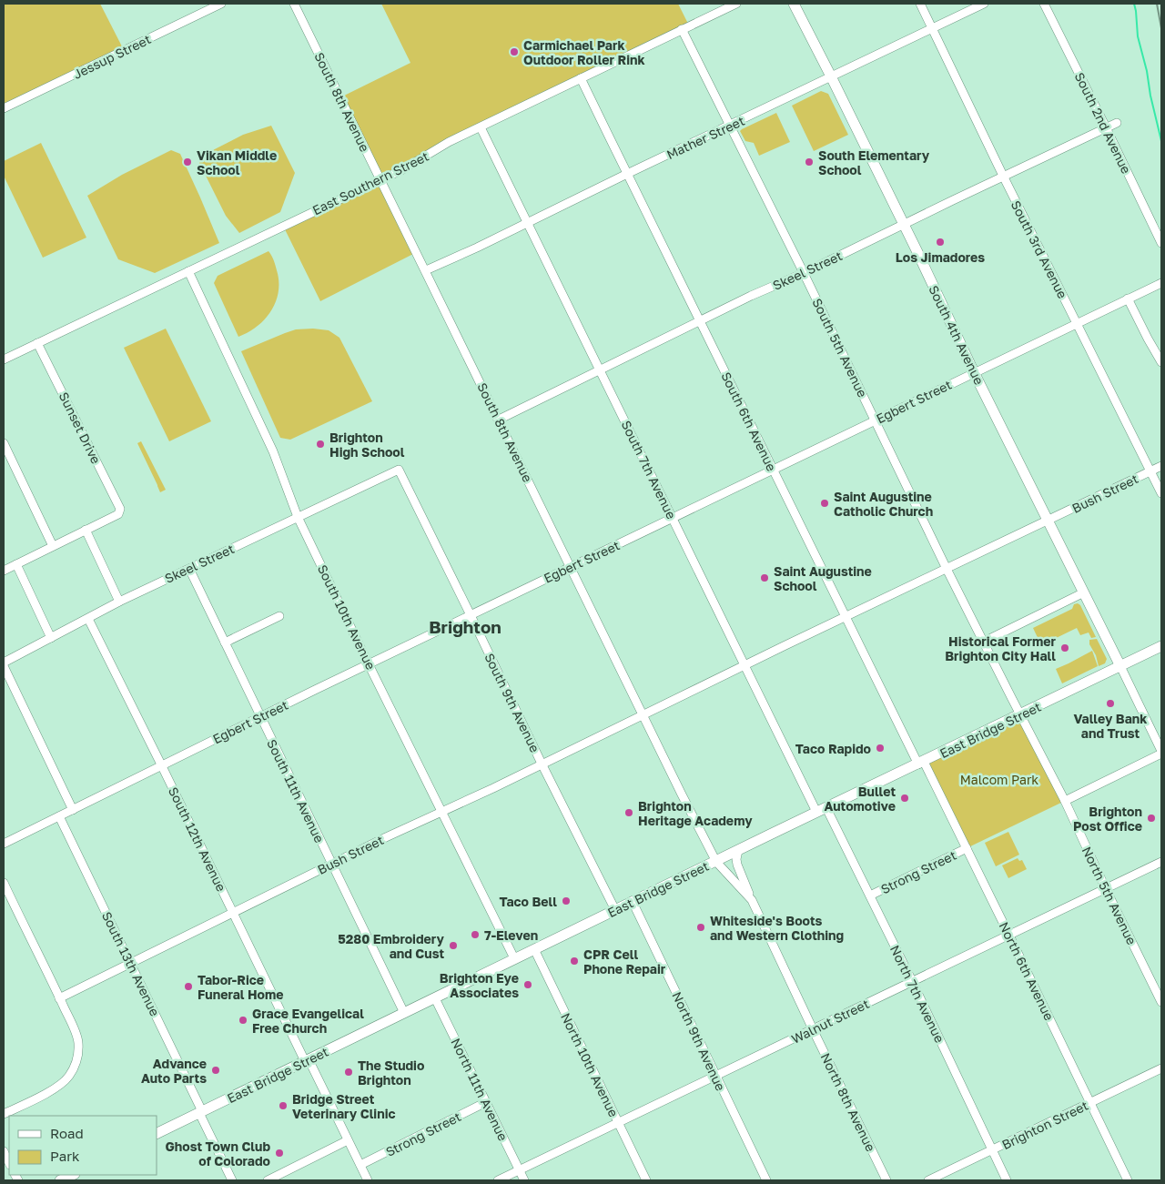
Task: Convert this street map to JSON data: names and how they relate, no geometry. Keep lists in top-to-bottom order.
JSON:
{
  "streets": {
    "main road": ["South 4th Avenue", "East Bridge Street"],
    "street": [
      "Jessup Street",
      "South 8th Avenue",
      "South 2nd Avenue",
      "Mather Street",
      "East Southern Street",
      "South 3rd Avenue",
      "Skeel Street",
      "South 5th Avenue",
      "Egbert Street",
      "South 6th Avenue",
      "Sunset Drive",
      "South 7th Avenue",
      "Bush Street",
      "South 10th Avenue",
      "South 9th Avenue",
      "South 11th Avenue",
      "South 12th Avenue",
      "Strong Street",
      "North 5th Avenue",
      "South 13th Avenue",
      "North 6th Avenue",
      "North 7th Avenue",
      "Walnut Street",
      "North 9th Avenue",
      "North 10th Avenue",
      "North 11th Avenue",
      "North 8th Avenue",
      "Brighton Street"
    ]
  },
  "crossings": [
    ["South 8th Avenue", "Mather Street"],
    ["South 8th Avenue", "East Southern Street"],
    ["South 8th Avenue", "Skeel Street"],
    ["South 8th Avenue", "Egbert Street"],
    ["South 8th Avenue", "Bush Street"],
    ["South 8th Avenue", "East Bridge Street"],
    ["South 8th Avenue", "North 8th Avenue"],
    ["South 2nd Avenue", "Skeel Street"],
    ["Mather Street", "South 3rd Avenue"],
    ["Mather Street", "South 4th Avenue"],
    ["Mather Street", "South 5th Avenue"],
    ["Mather Street", "South 6th Avenue"],
    ["Mather Street", "South 7th Avenue"],
    ["East Southern Street", "South 5th Avenue"],
    ["East Southern Street", "South 6th Avenue"],
    ["East Southern Street", "Sunset Drive"],
    ["East Southern Street", "South 7th Avenue"],
    ["East Southern Street", "South 10th Avenue"],
    ["South 3rd Avenue", "Skeel Street"],
    ["South 3rd Avenue", "Egbert Street"],
    ["South 3rd Avenue", "Bush Street"],
    ["Skeel Street", "South 4th Avenue"],
    ["Skeel Street", "South 5th Avenue"],
    ["Skeel Street", "South 6th Avenue"],
    ["Skeel Street", "South 7th Avenue"],
    ["Skeel Street", "South 10th Avenue"],
    ["Skeel Street", "South 9th Avenue"],
    ["Skeel Street", "South 11th Avenue"],
    ["Skeel Street", "South 12th Avenue"],
    ["South 4th Avenue", "Egbert Street"],
    ["South 4th Avenue", "Bush Street"],
    ["South 4th Avenue", "East Bridge Street"],
    ["South 5th Avenue", "Egbert Street"],
    ["South 5th Avenue", "Bush Street"],
    ["South 5th Avenue", "East Bridge Street"],
    ["South 5th Avenue", "North 5th Avenue"],
    ["Egbert Street", "South 6th Avenue"],
    ["Egbert Street", "South 7th Avenue"],
    ["Egbert Street", "South 10th Avenue"],
    ["Egbert Street", "South 9th Avenue"],
    ["Egbert Street", "South 11th Avenue"],
    ["Egbert Street", "South 12th Avenue"],
    ["Egbert Street", "South 13th Avenue"],
    ["South 6th Avenue", "Bush Street"],
    ["South 6th Avenue", "East Bridge Street"],
    ["South 6th Avenue", "North 6th Avenue"],
    ["South 7th Avenue", "Bush Street"],
    ["South 7th Avenue", "East Bridge Street"],
    ["South 7th Avenue", "North 7th Avenue"],
    ["Bush Street", "South 10th Avenue"],
    ["Bush Street", "South 9th Avenue"],
    ["Bush Street", "South 11th Avenue"],
    ["Bush Street", "South 12th Avenue"],
    ["Bush Street", "South 13th Avenue"],
    ["South 10th Avenue", "East Bridge Street"],
    ["South 9th Avenue", "East Bridge Street"],
    ["East Bridge Street", "South 11th Avenue"],
    ["East Bridge Street", "South 12th Avenue"],
    ["East Bridge Street", "North 5th Avenue"],
    ["East Bridge Street", "South 13th Avenue"],
    ["East Bridge Street", "North 6th Avenue"],
    ["East Bridge Street", "North 7th Avenue"],
    ["East Bridge Street", "North 9th Avenue"],
    ["East Bridge Street", "North 10th Avenue"],
    ["East Bridge Street", "North 11th Avenue"],
    ["East Bridge Street", "North 8th Avenue"],
    ["South 12th Avenue", "Strong Street"],
    ["Strong Street", "North 6th Avenue"],
    ["Strong Street", "North 7th Avenue"],
    ["Strong Street", "North 11th Avenue"],
    ["North 5th Avenue", "Walnut Street"],
    ["North 6th Avenue", "Walnut Street"],
    ["North 6th Avenue", "Brighton Street"],
    ["North 7th Avenue", "Walnut Street"],
    ["North 7th Avenue", "Brighton Street"],
    ["Walnut Street", "North 9th Avenue"],
    ["Walnut Street", "North 10th Avenue"],
    ["Walnut Street", "North 11th Avenue"],
    ["Walnut Street", "North 8th Avenue"]
  ],
  "districts": ["Brighton"],
  "parks": ["Malcom Park"],
  "places": [
    "Carmichael Park Outdoor Roller Rink",
    "Vikan Middle School",
    "South Elementary School",
    "Los Jimadores",
    "Brighton High School",
    "Saint Augustine Catholic Church",
    "Saint Augustine School",
    "Historical Former Brighton City Hall",
    "Valley Bank and Trust",
    "Taco Rapido",
    "Bullet Automotive",
    "Brighton Heritage Academy",
    "Brighton Post Office",
    "Taco Bell",
    "Whiteside's Boots and Western Clothing",
    "7-Eleven",
    "5280 Embroidery and Cust",
    "CPR Cell Phone Repair",
    "Brighton Eye Associates",
    "Tabor-Rice Funeral Home",
    "Grace Evangelical Free Church",
    "Advance Auto Parts",
    "The Studio Brighton",
    "Bridge Street Veterinary Clinic",
    "Ghost Town Club of Colorado"
  ],
  "legend": ["Road", "Park"]
}
